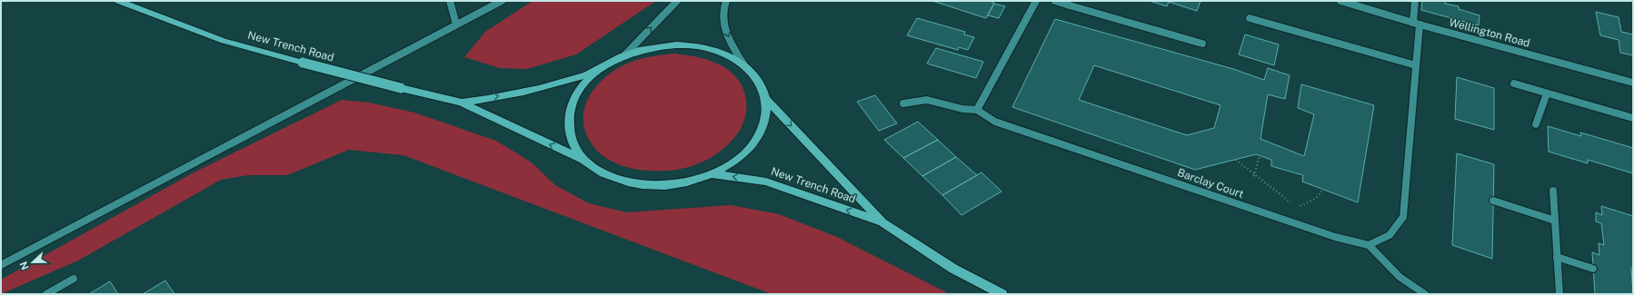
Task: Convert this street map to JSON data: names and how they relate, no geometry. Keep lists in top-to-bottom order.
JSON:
{
  "streets": {
    "highway": ["New Trench Road"],
    "street": ["Wellington Road", "Barclay Court"]
  },
  "north": "left"
}
